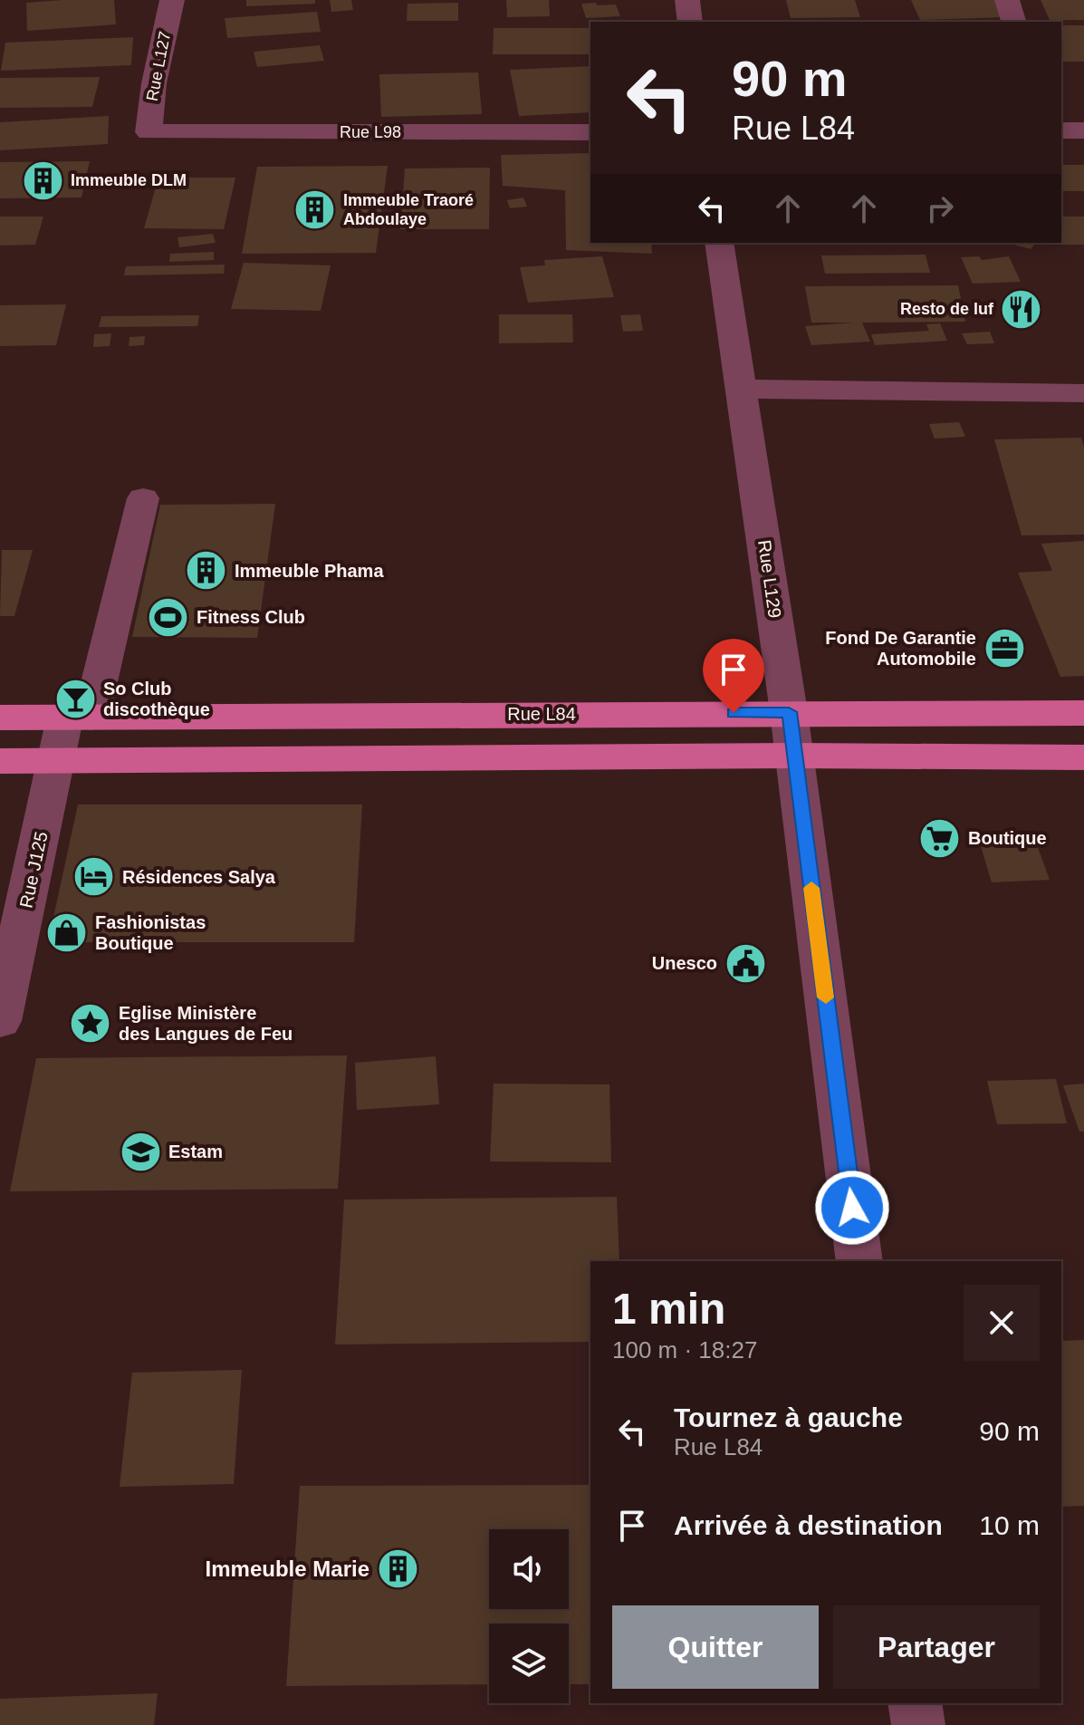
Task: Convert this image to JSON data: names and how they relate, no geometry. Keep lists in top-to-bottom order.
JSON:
{
  "streets": {
    "main road": ["Rue L84"],
    "street": [
      "Rue L127",
      "Rue L98",
      "Rue L129",
      "Rue J125"
    ]
  },
  "crossings": [
    ["Rue L127", "Rue L98"],
    ["Rue L129", "Rue L84"],
    ["Rue L84", "Rue J125"]
  ],
  "places": {
    "building": [
      "Immeuble DLM",
      "Immeuble Traoré Abdoulaye",
      "Immeuble Phama",
      "Immeuble Marie"
    ],
    "restaurant": ["Resto de luf"],
    "sports": ["Fitness Club"],
    "office": ["Fond De Garantie Automobile"],
    "bar": ["So Club discothèque"],
    "supermarket": ["Boutique"],
    "hotel": ["Résidences Salya"],
    "shop": ["Fashionistas Boutique"],
    "public building": ["Unesco"],
    "place": ["Eglise Ministère des Langues de Feu"],
    "school or university": ["Estam"]
  },
  "page": {
    "turn": ["90 m", "Rue L84"],
    "heading": ["1 min", "100 m · 18:27"],
    "list": [
      {
        "name": "Tournez à gauche",
        "note": "Rue L84",
        "value": "90 m"
      },
      {
        "name": "Arrivée à destination",
        "value": "10 m"
      }
    ],
    "buttons": ["Quitter", "Partager"]
  }
}
